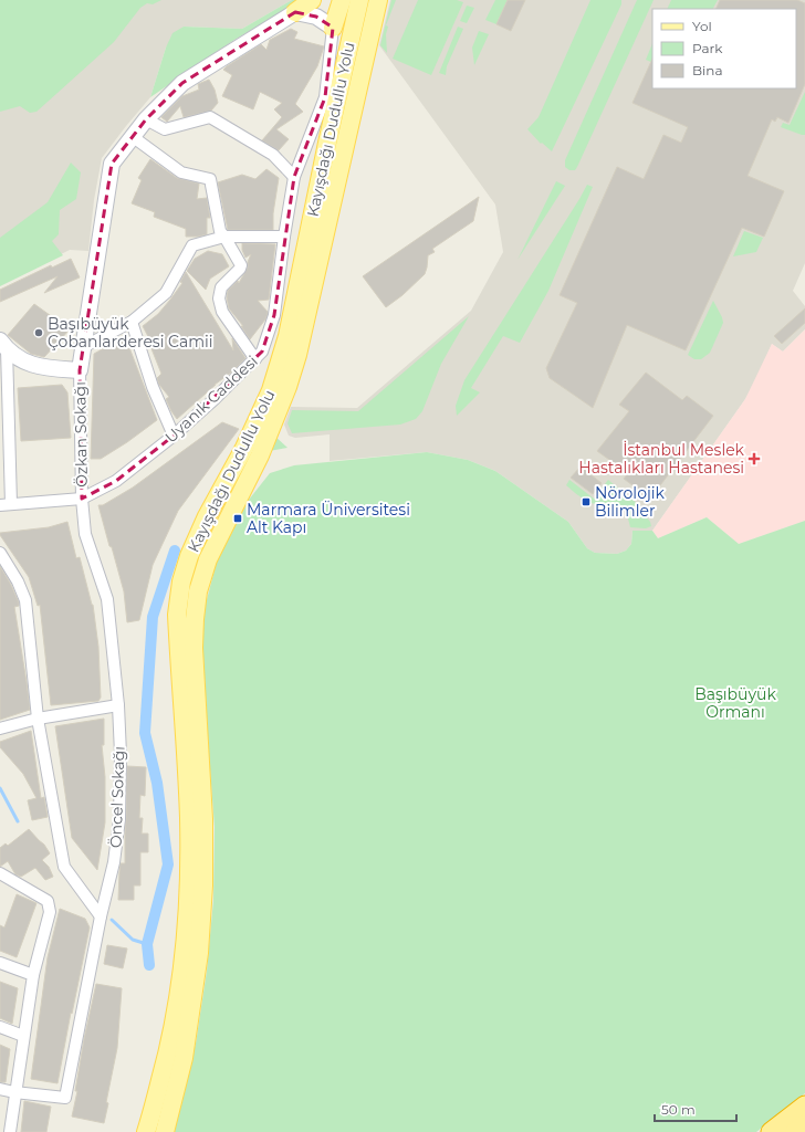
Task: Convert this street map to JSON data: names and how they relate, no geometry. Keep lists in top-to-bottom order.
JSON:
{
  "streets": {
    "main road": ["Kayışdağı Dudullu Yolu"],
    "street": ["Uyanık Caddesi", "Özkan Sokağı", "Öncel Sokağı"]
  },
  "crossings": [
    ["Uyanık Caddesi", "Özkan Sokağı"],
    ["Uyanık Caddesi", "Öncel Sokağı"],
    ["Özkan Sokağı", "Öncel Sokağı"]
  ],
  "parks": ["Başıbüyük Ormanı"],
  "places": {
    "other": ["Başıbüyük Çobanlarderesi Camii"],
    "health": ["İstanbul Meslek Hastalıkları Hastanesi"],
    "transit": ["Nörolojik Bilimler", "Marmara Üniversitesi Alt Kapı"]
  },
  "legend": ["Yol", "Park", "Bina"],
  "scale_bar": "50 m"
}
